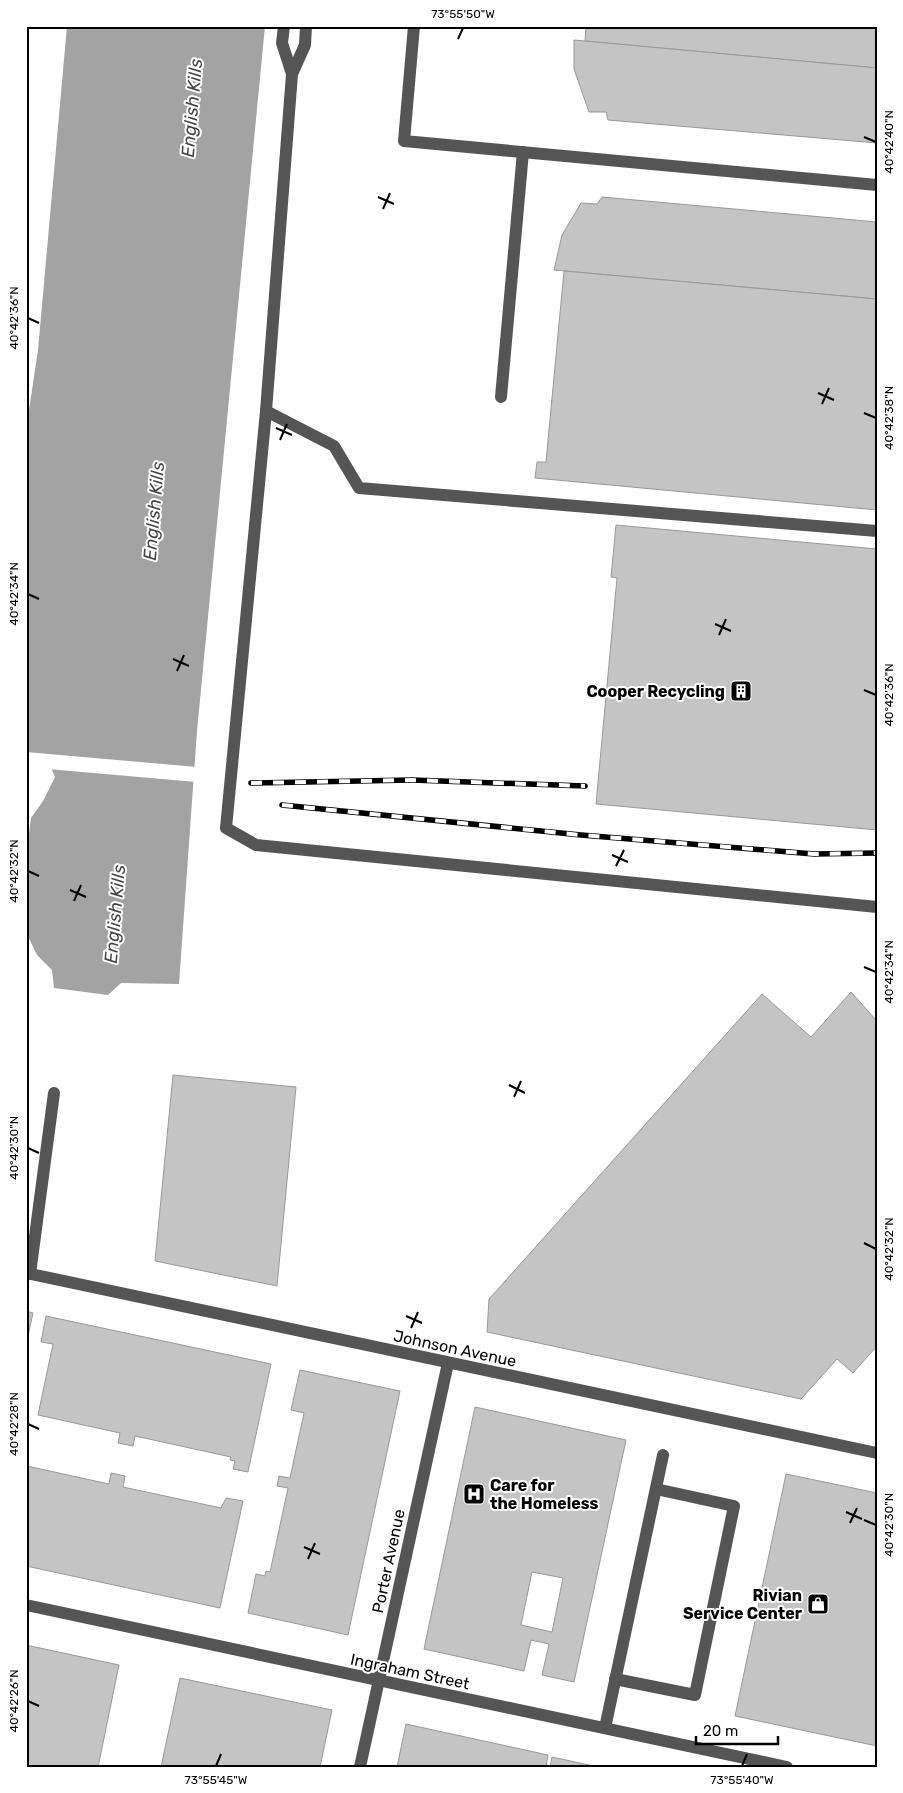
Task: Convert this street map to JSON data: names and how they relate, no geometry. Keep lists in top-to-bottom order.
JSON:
{
  "streets": {
    "street": ["Johnson Avenue", "Porter Avenue", "Ingraham Street"]
  },
  "crossings": [
    ["Johnson Avenue", "Porter Avenue"],
    ["Porter Avenue", "Ingraham Street"]
  ],
  "water": ["English Kills"],
  "places": {
    "building": ["Cooper Recycling"],
    "hospital": ["Care for the Homeless"],
    "shop": ["Rivian Service Center"]
  },
  "scale_bar": "20 m",
  "coordinates": [
    "73°55'50\"W",
    "40°42'40\"N",
    "40°42'36\"N",
    "40°42'38\"N",
    "40°42'34\"N",
    "40°42'32\"N",
    "40°42'30\"N",
    "40°42'28\"N",
    "40°42'26\"N",
    "73°55'45\"W",
    "73°55'40\"W"
  ]
}
